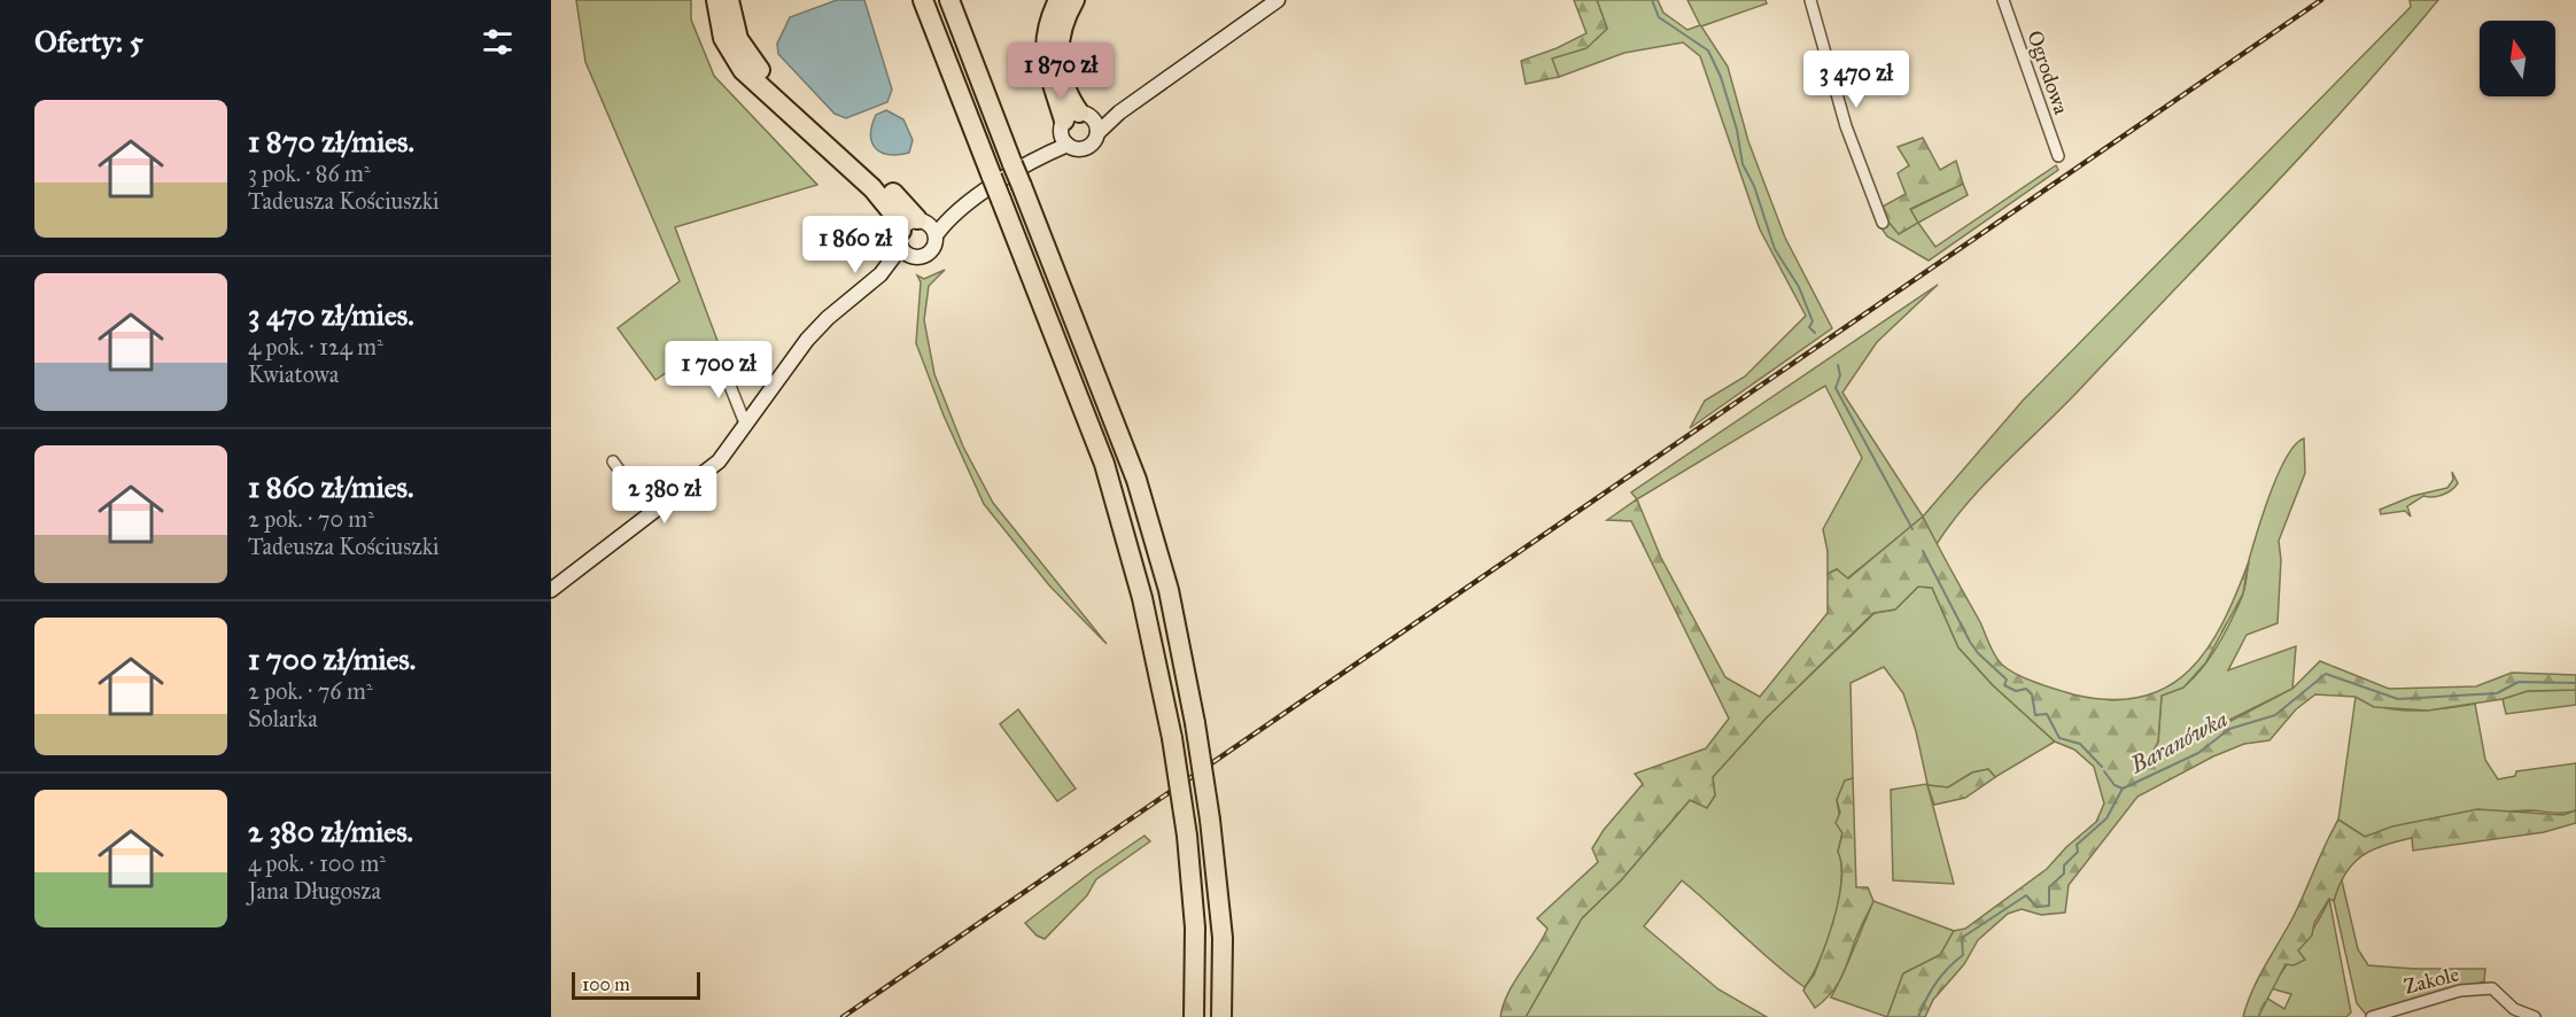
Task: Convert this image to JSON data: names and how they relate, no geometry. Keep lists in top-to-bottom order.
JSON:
{
  "streets": {
    "street": ["Ogrodowa", "Zakole"]
  },
  "water": ["Baranówka"],
  "scale_bar": "100 m",
  "north": "top",
  "page": {
    "heading": "Oferty: 5",
    "price": [
      "1 870 zł",
      "3 470 zł",
      "1 860 zł",
      "1 700 zł",
      "2 380 zł"
    ],
    "list": [
      {
        "name": "1 870 zł/mies.",
        "note": "3 pok. · 86 m² · Tadeusza Kościuszki"
      },
      {
        "name": "3 470 zł/mies.",
        "note": "4 pok. · 124 m² · Kwiatowa"
      },
      {
        "name": "1 860 zł/mies.",
        "note": "2 pok. · 70 m² · Tadeusza Kościuszki"
      },
      {
        "name": "1 700 zł/mies.",
        "note": "2 pok. · 76 m² · Solarka"
      },
      {
        "name": "2 380 zł/mies.",
        "note": "4 pok. · 100 m² · Jana Długosza"
      }
    ],
    "scale": "100 m"
  }
}
